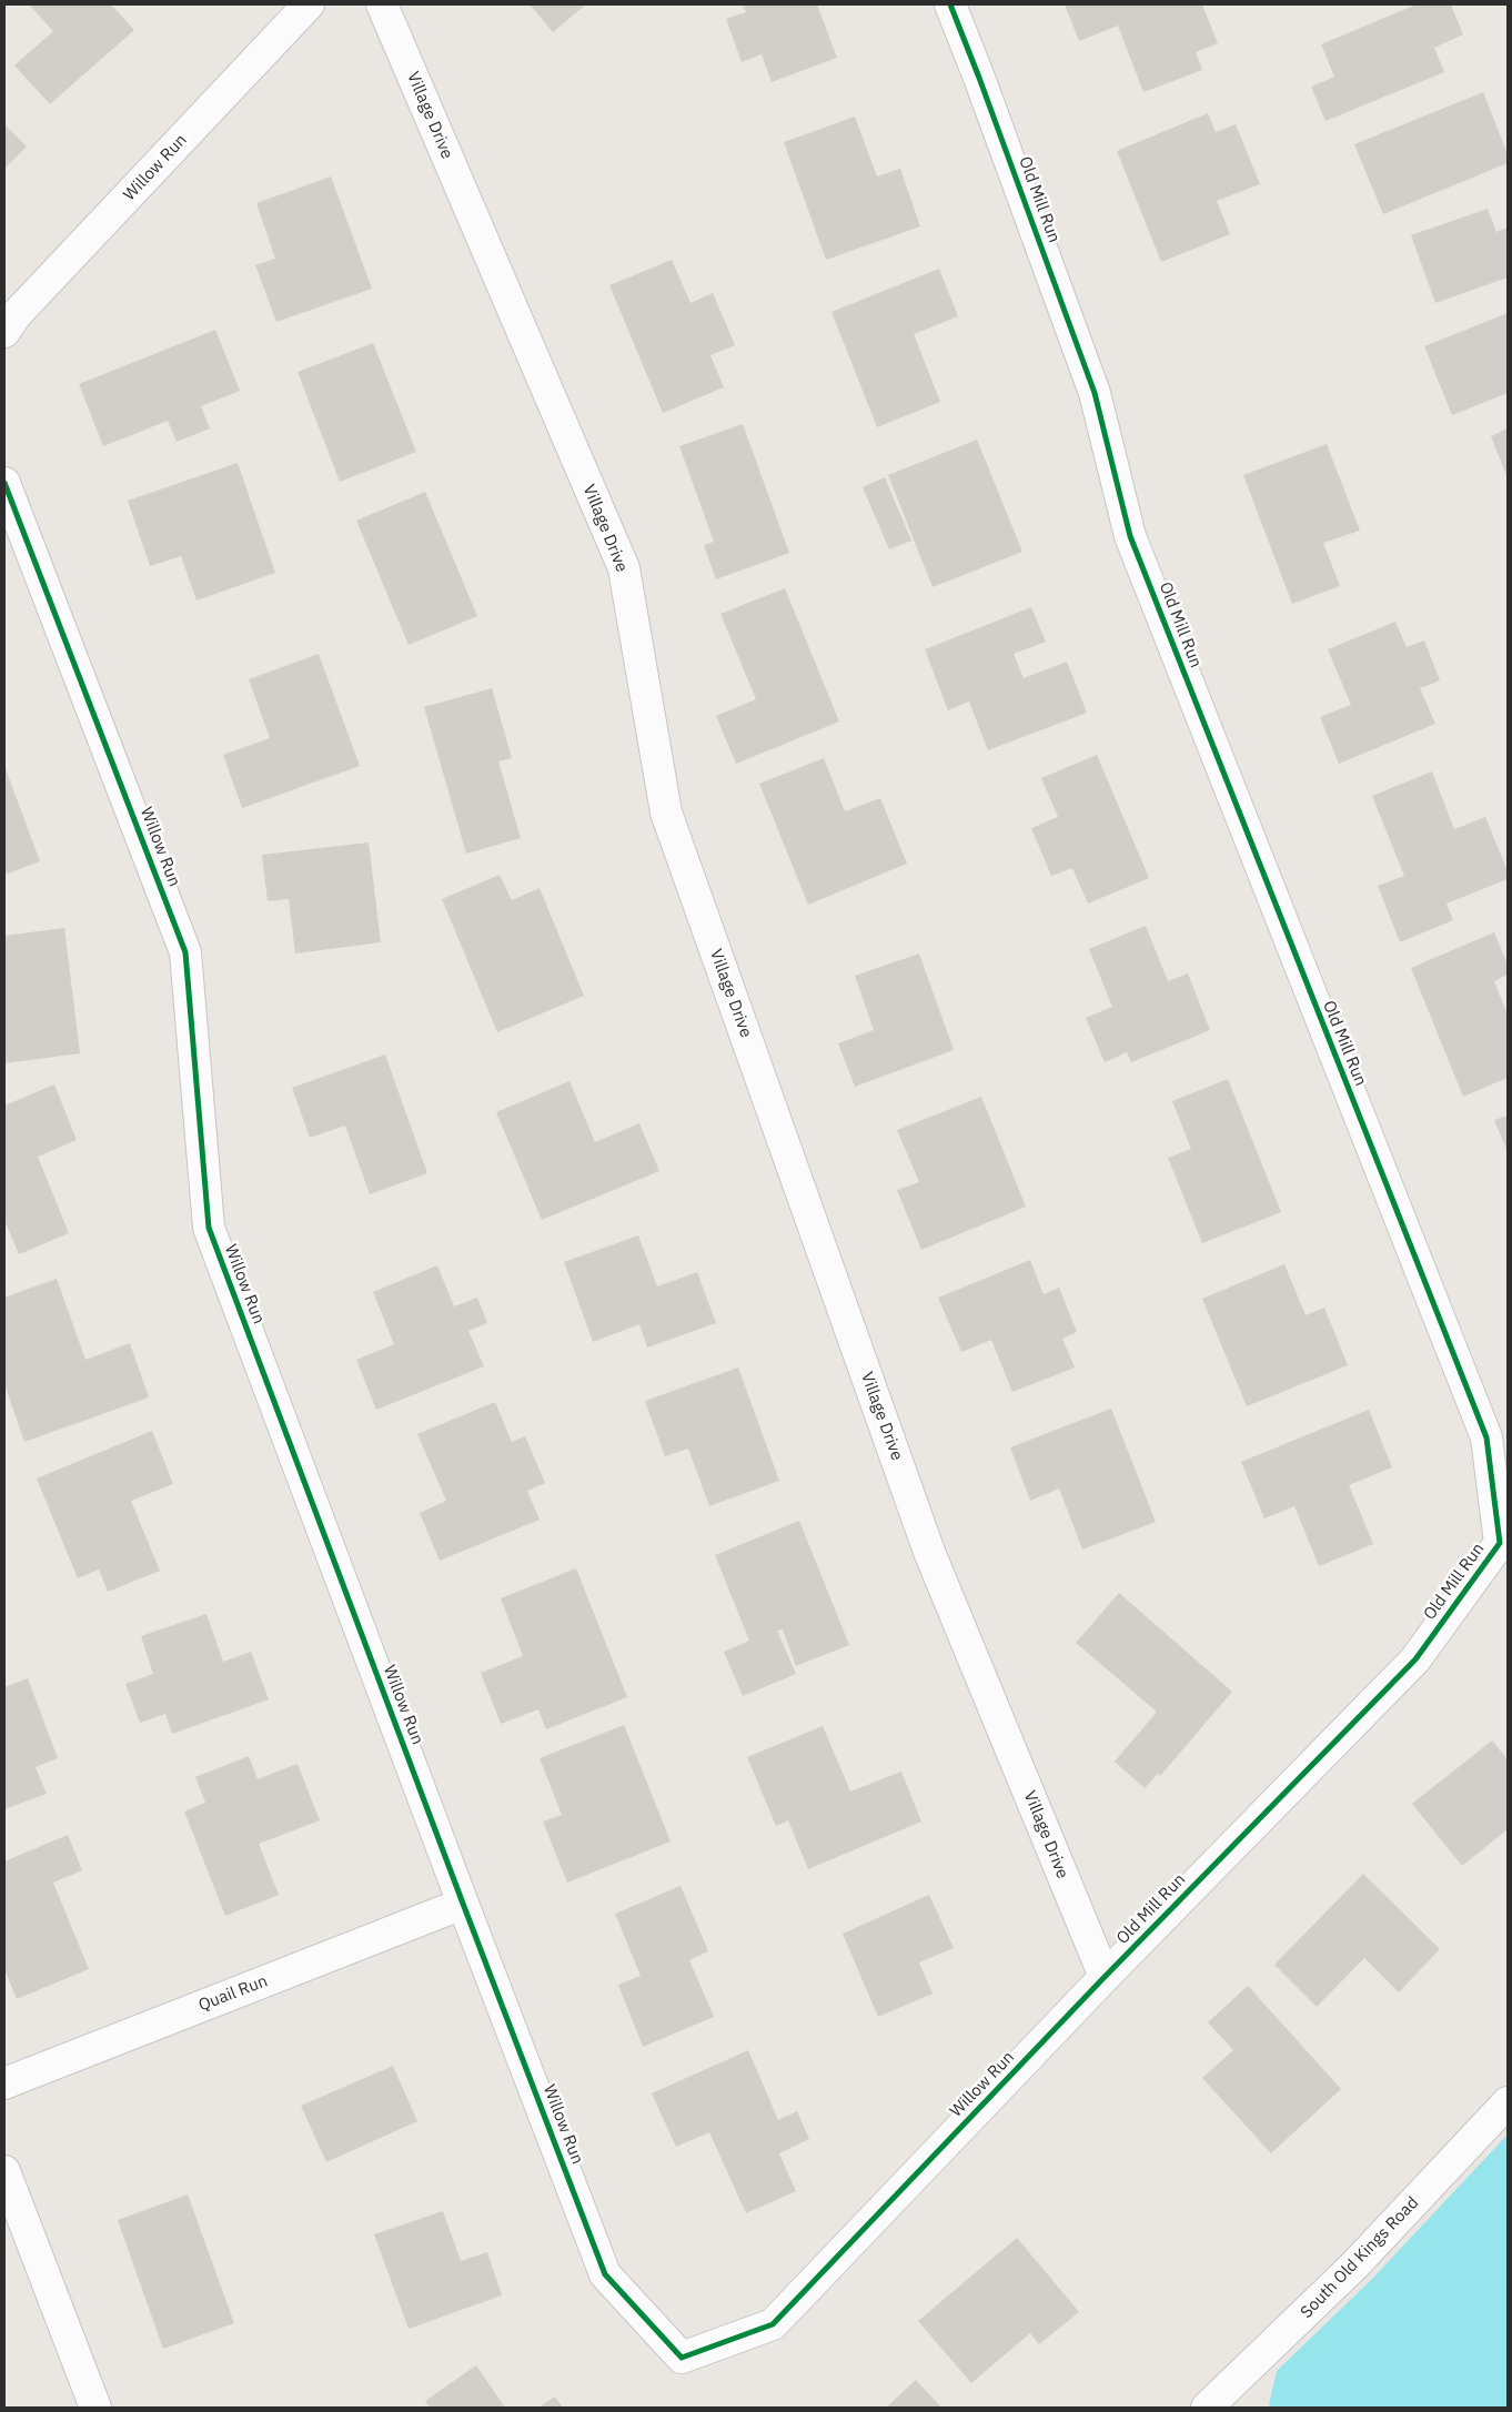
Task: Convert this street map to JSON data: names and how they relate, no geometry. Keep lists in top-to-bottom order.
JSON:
{
  "streets": {
    "street": [
      "Village Drive",
      "Willow Run",
      "Old Mill Run",
      "Quail Run",
      "South Old Kings Road"
    ]
  },
  "crossings": [
    ["Village Drive", "Willow Run"],
    ["Village Drive", "Old Mill Run"],
    ["Willow Run", "Old Mill Run"],
    ["Willow Run", "Quail Run"]
  ]
}
